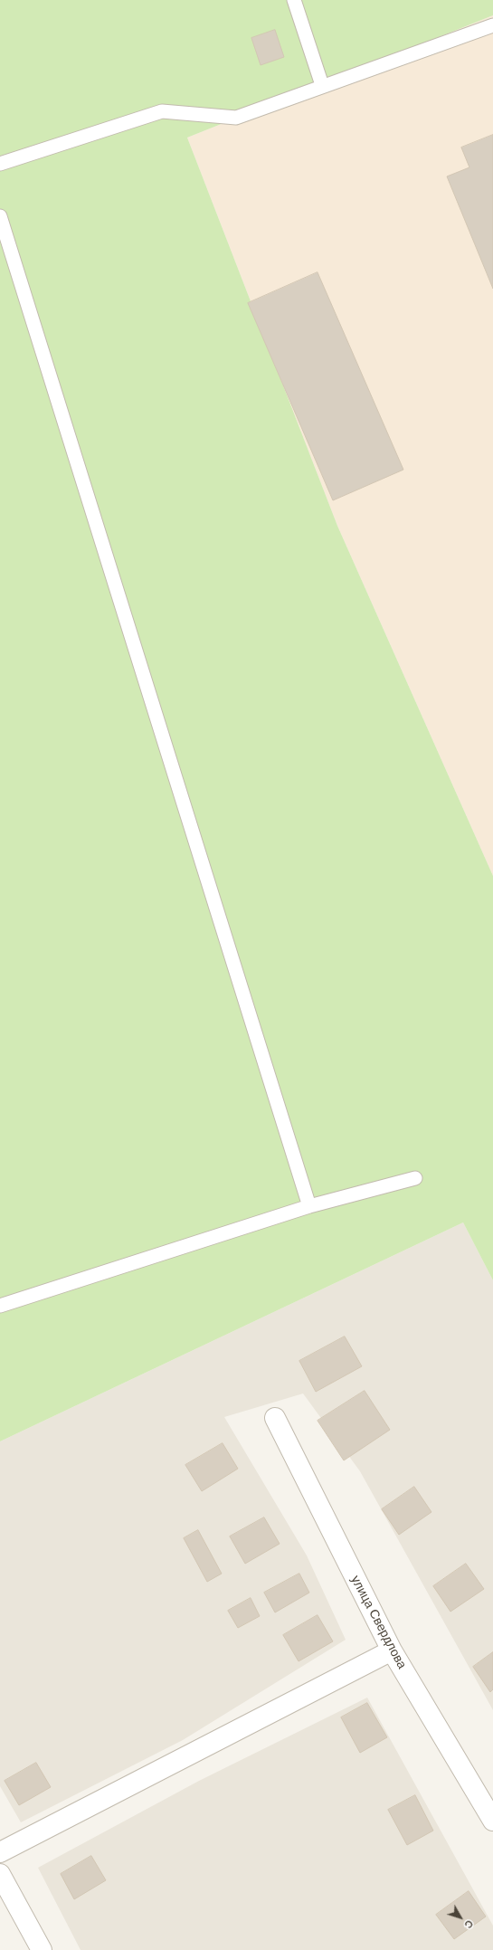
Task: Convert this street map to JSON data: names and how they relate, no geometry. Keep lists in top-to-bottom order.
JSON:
{
  "streets": {
    "street": ["улица Свердлова"]
  },
  "north": "bottom right"
}
